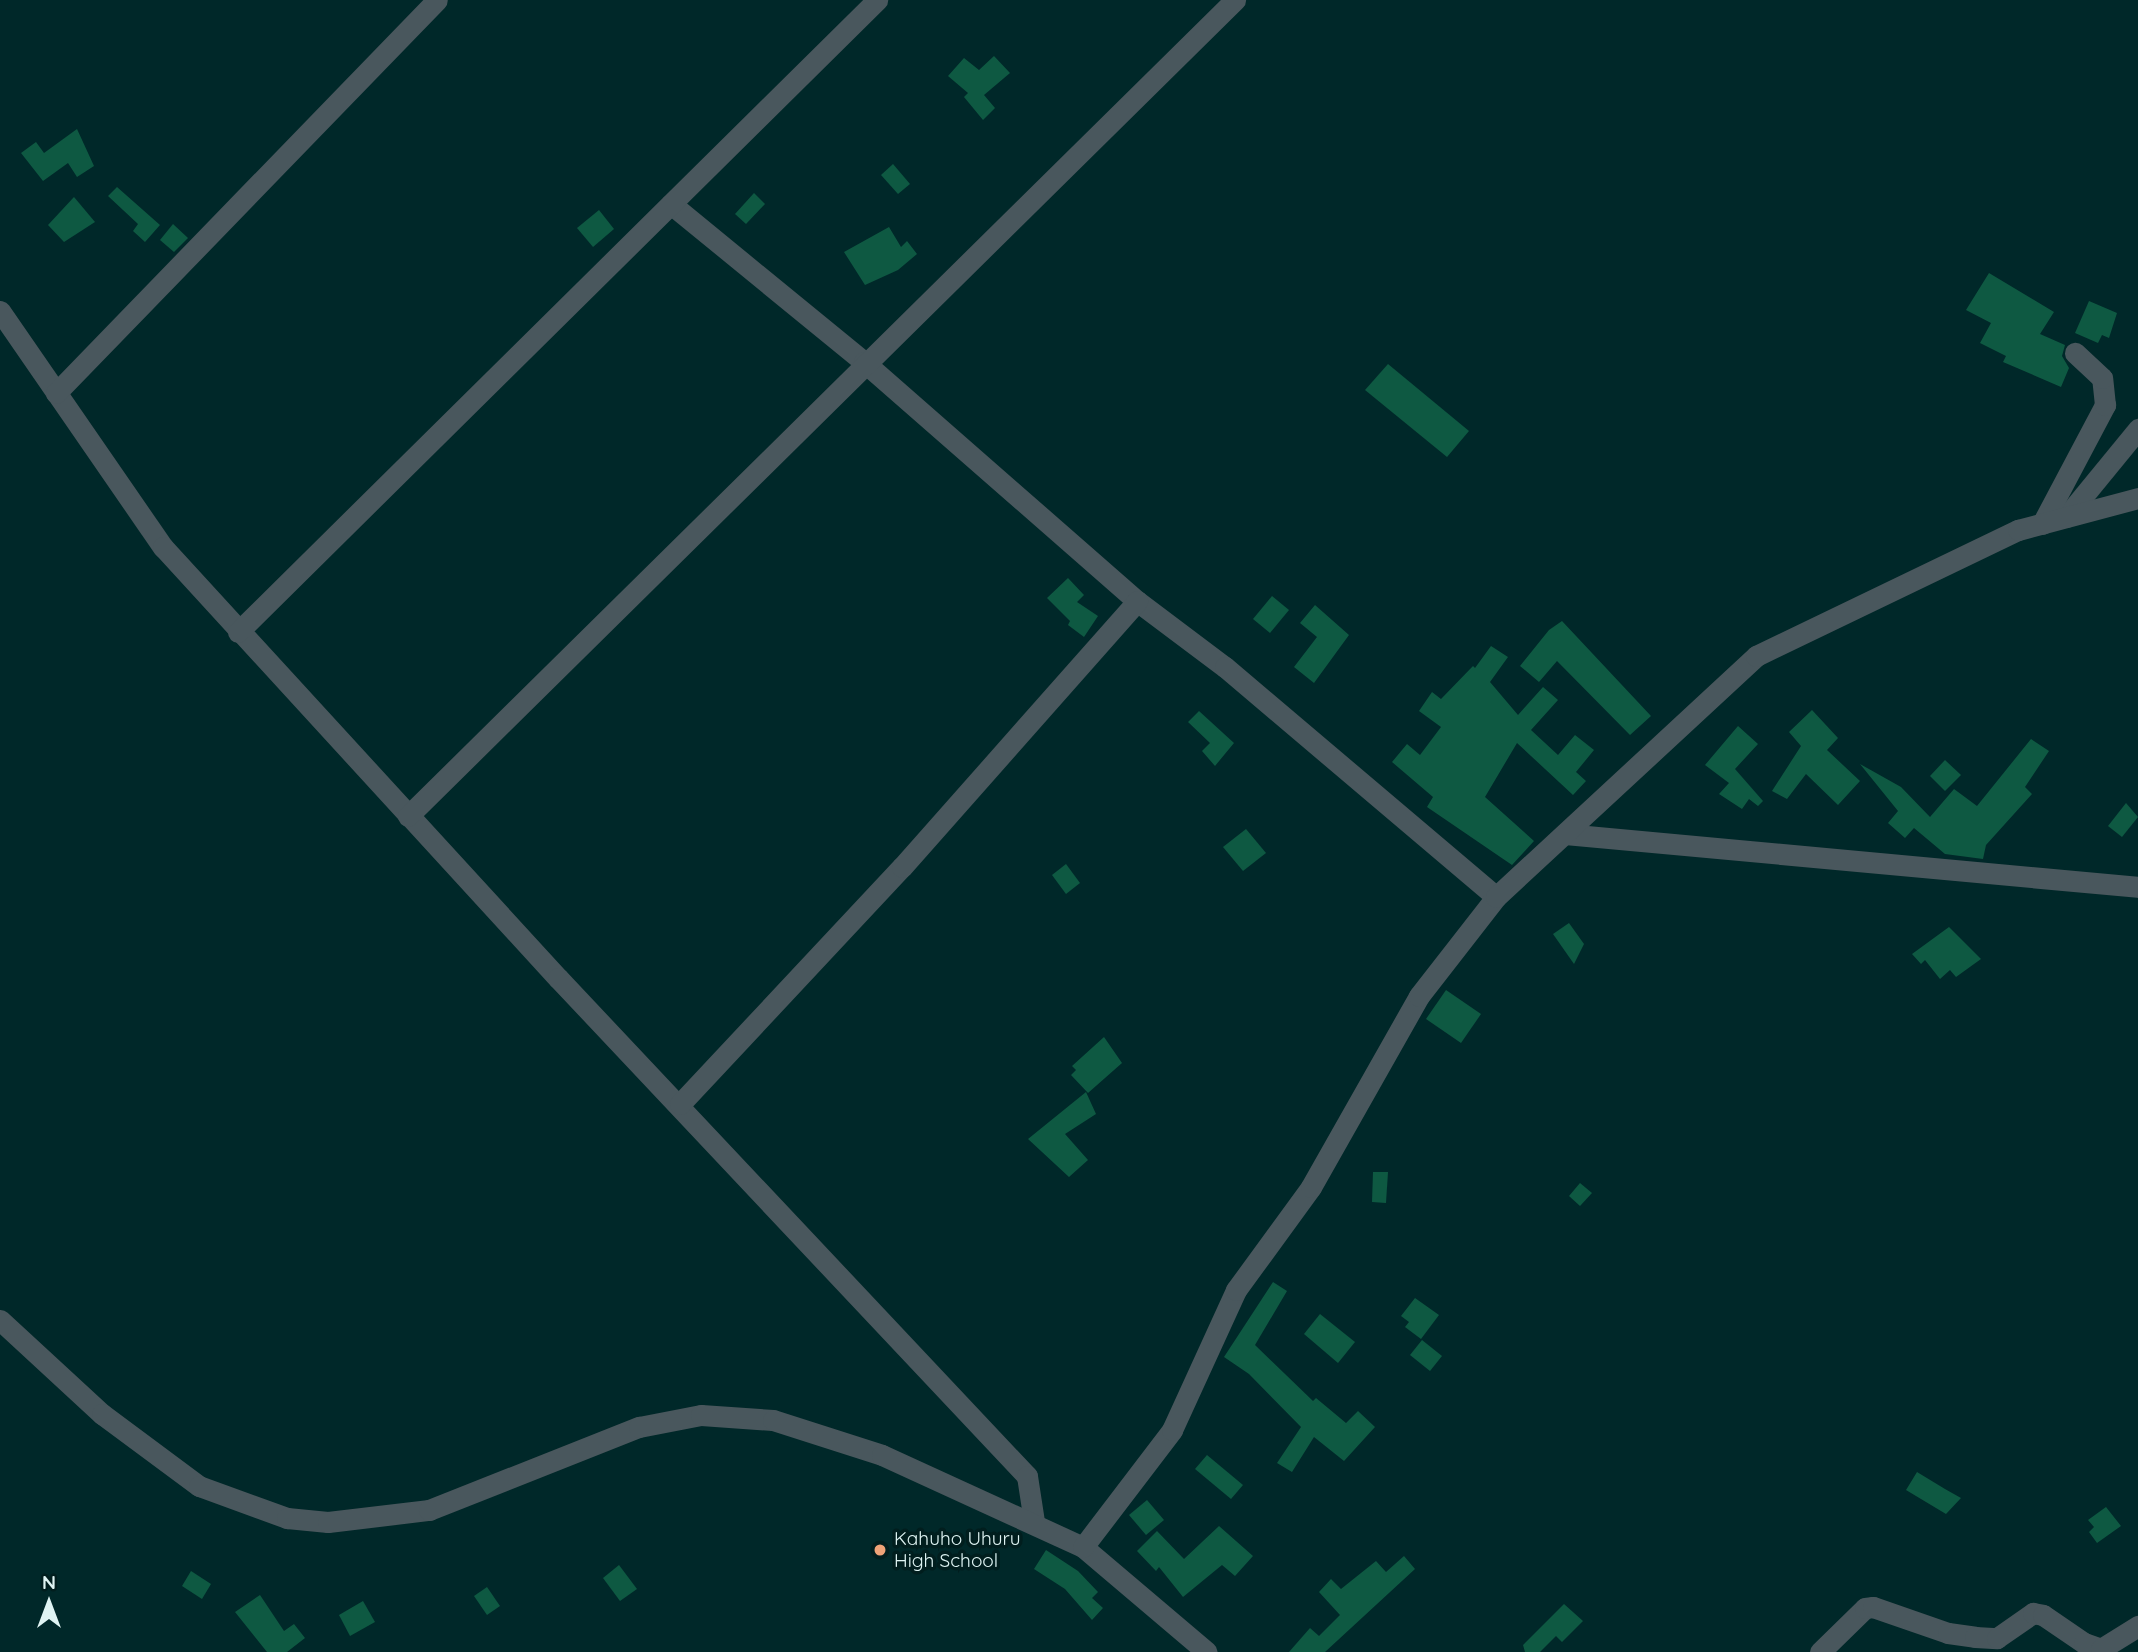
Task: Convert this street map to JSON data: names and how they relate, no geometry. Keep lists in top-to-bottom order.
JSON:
{
  "places": ["Kahuho Uhuru High School"],
  "north": "top"
}
